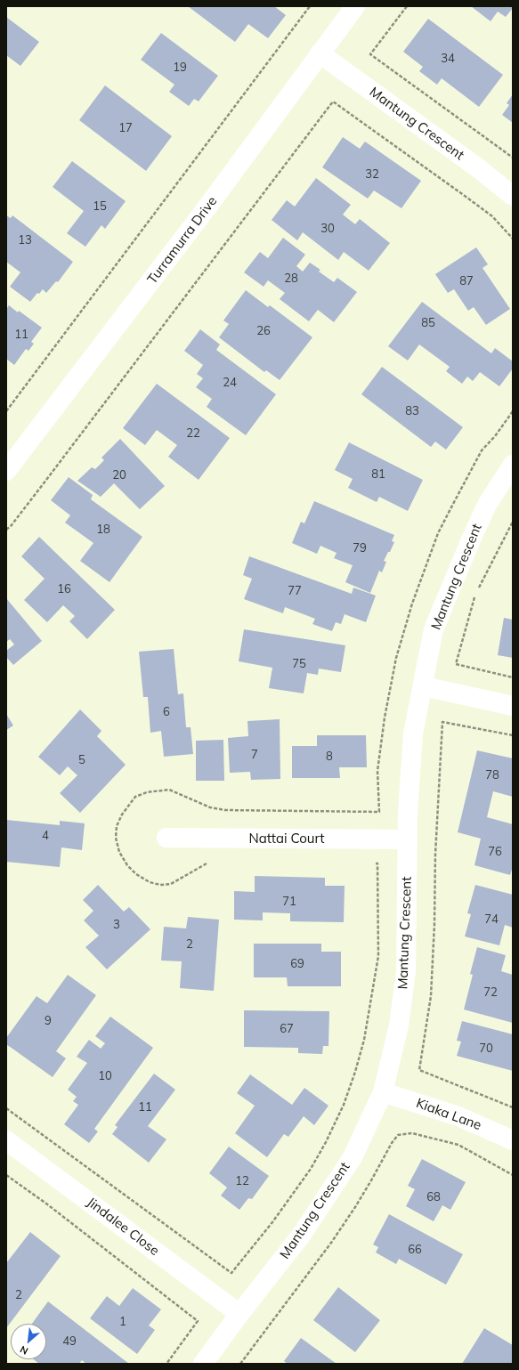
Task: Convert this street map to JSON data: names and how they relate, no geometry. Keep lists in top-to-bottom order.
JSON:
{
  "streets": {
    "street": [
      "Mantung Crescent",
      "Turramurra Drive",
      "Nattai Court",
      "Kiaka Lane",
      "Jindalee Close"
    ]
  },
  "crossings": [
    ["Mantung Crescent", "Turramurra Drive"],
    ["Mantung Crescent", "Nattai Court"],
    ["Mantung Crescent", "Kiaka Lane"],
    ["Mantung Crescent", "Jindalee Close"]
  ],
  "house_numbers": [
    "34",
    "19",
    "17",
    "32",
    "15",
    "30",
    "13",
    "28",
    "87",
    "85",
    "26",
    "11",
    "24",
    "83",
    "22",
    "81",
    "20",
    "18",
    "79",
    "16",
    "77",
    "75",
    "6",
    "7",
    "8",
    "5",
    "78",
    "4",
    "76",
    "71",
    "74",
    "3",
    "2",
    "69",
    "72",
    "9",
    "67",
    "70",
    "10",
    "11",
    "12",
    "68",
    "66",
    "2",
    "1",
    "49"
  ],
  "north": "bottom left"
}
